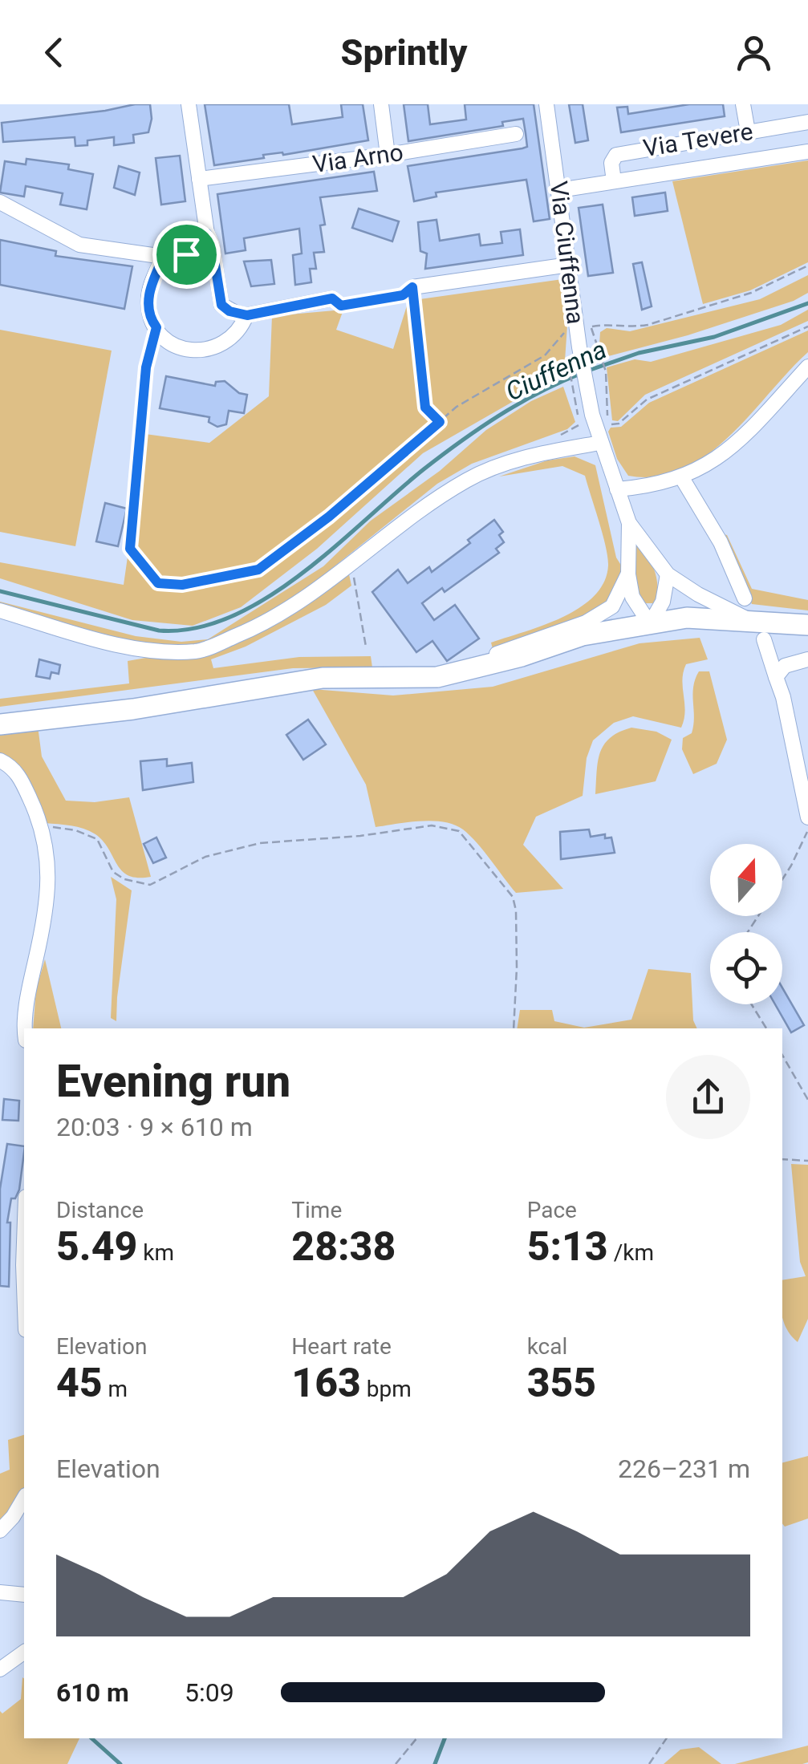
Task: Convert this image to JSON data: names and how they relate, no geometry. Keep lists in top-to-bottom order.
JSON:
{
  "streets": {
    "street": ["Via Tevere", "Via Arno", "Via Ciuffenna"]
  },
  "crossings": [
    ["Via Tevere", "Via Ciuffenna"]
  ],
  "water": ["Ciuffenna"],
  "north": "top",
  "page": {
    "header": "Sprintly",
    "heading": ["Evening run", "20:03 · 9 × 610 m"],
    "stats": [
      ["Distance", "5.49 km"],
      ["Time", "28:38"],
      ["Pace", "5:13 /km"],
      ["Elevation", "45 m"],
      ["Heart rate", "163 bpm"],
      ["kcal", "355"]
    ],
    "chart": ["Elevation", "226–231 m"],
    "list": [
      {
        "name": "610 m",
        "note": "5:09"
      }
    ]
  }
}
